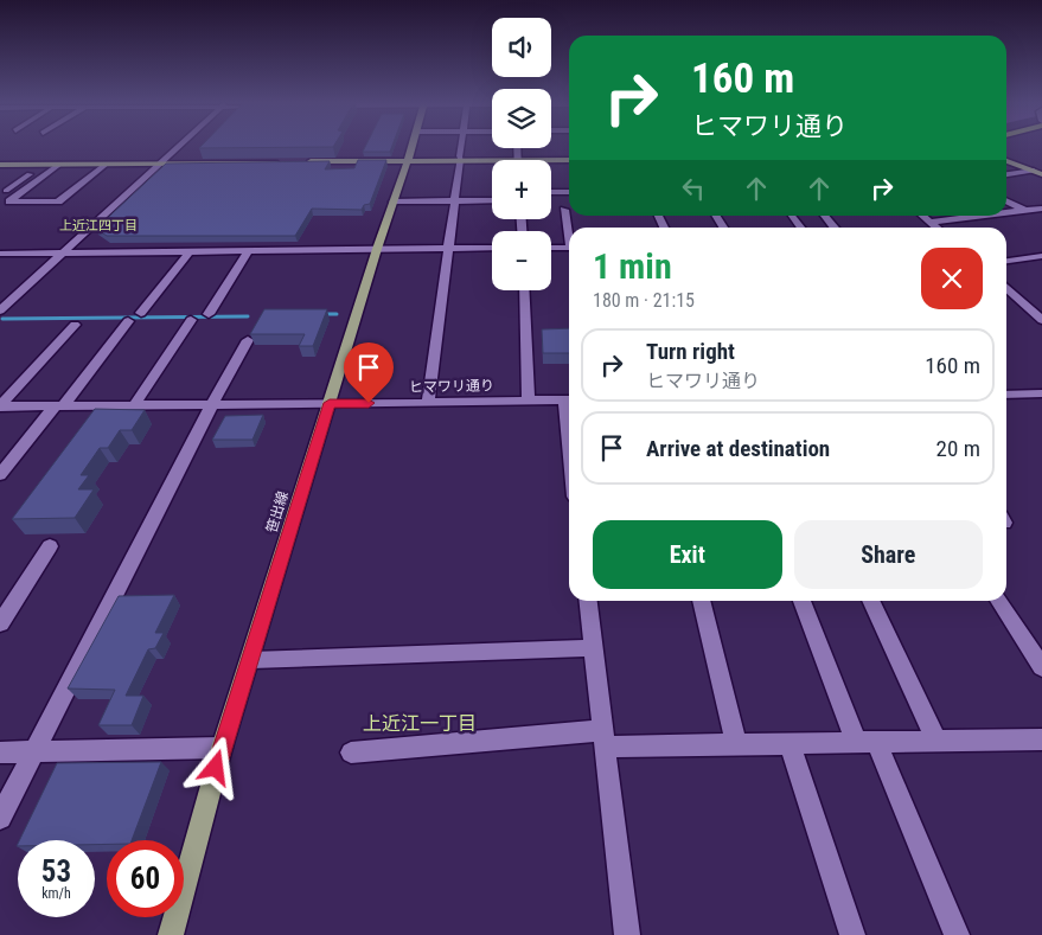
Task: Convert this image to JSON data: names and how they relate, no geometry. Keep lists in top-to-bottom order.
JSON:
{
  "streets": {
    "main road": ["笹出線"],
    "street": ["ヒマワリ通り"]
  },
  "crossings": [
    ["ヒマワリ通り", "笹出線"]
  ],
  "districts": ["上近江四丁目", "上近江一丁目"],
  "page": {
    "map_buttons": ["+", "−"],
    "turn": ["160 m", "ヒマワリ通り"],
    "heading": ["1 min", "180 m · 21:15"],
    "list": [
      {
        "name": "Turn right",
        "note": "ヒマワリ通り",
        "value": "160 m"
      },
      {
        "name": "Arrive at destination",
        "value": "20 m"
      }
    ],
    "buttons": ["Exit", "Share"],
    "speed": "53 km/h",
    "limit": "60"
  }
}
